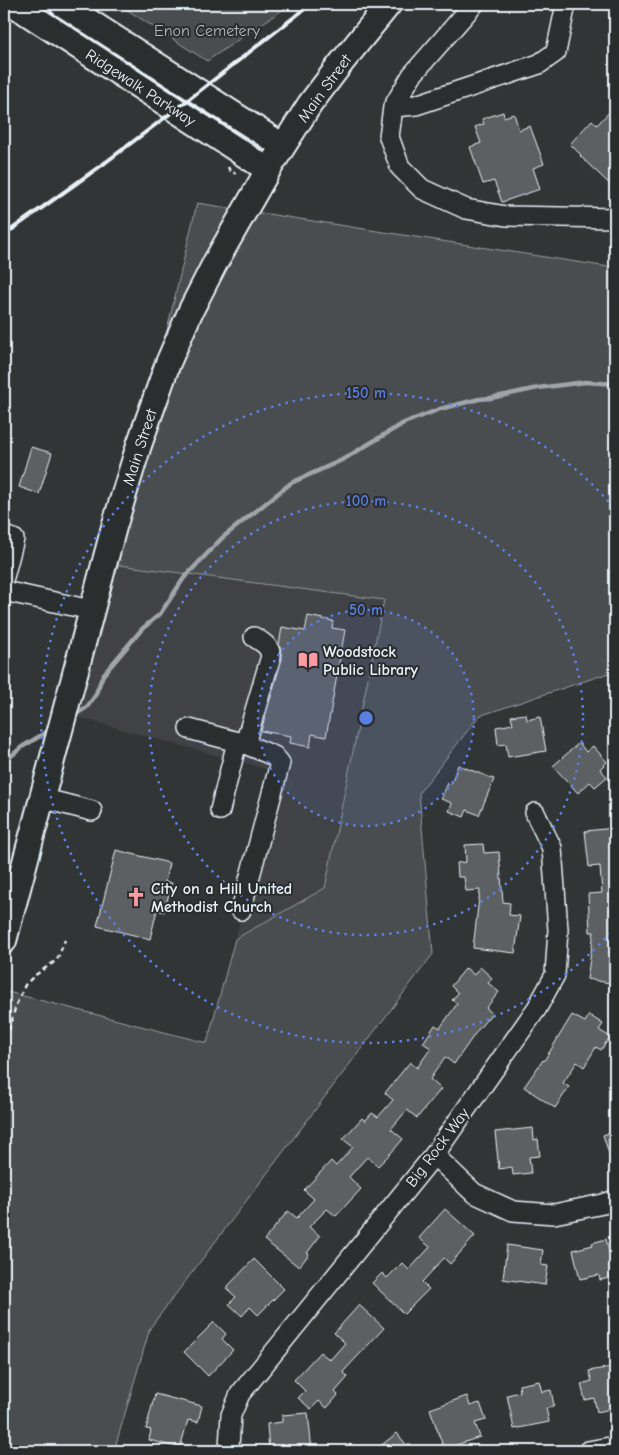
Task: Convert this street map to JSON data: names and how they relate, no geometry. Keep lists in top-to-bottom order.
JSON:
{
  "streets": {
    "main road": ["Ridgewalk Parkway", "Main Street"],
    "street": ["Big Rock Way"]
  },
  "crossings": [
    ["Ridgewalk Parkway", "Main Street"]
  ],
  "parks": ["Enon Cemetery"],
  "places": {
    "library": ["Woodstock Public Library"],
    "church": ["City on a Hill United Methodist Church"]
  },
  "rings": ["150 m", "100 m", "50 m"]
}
